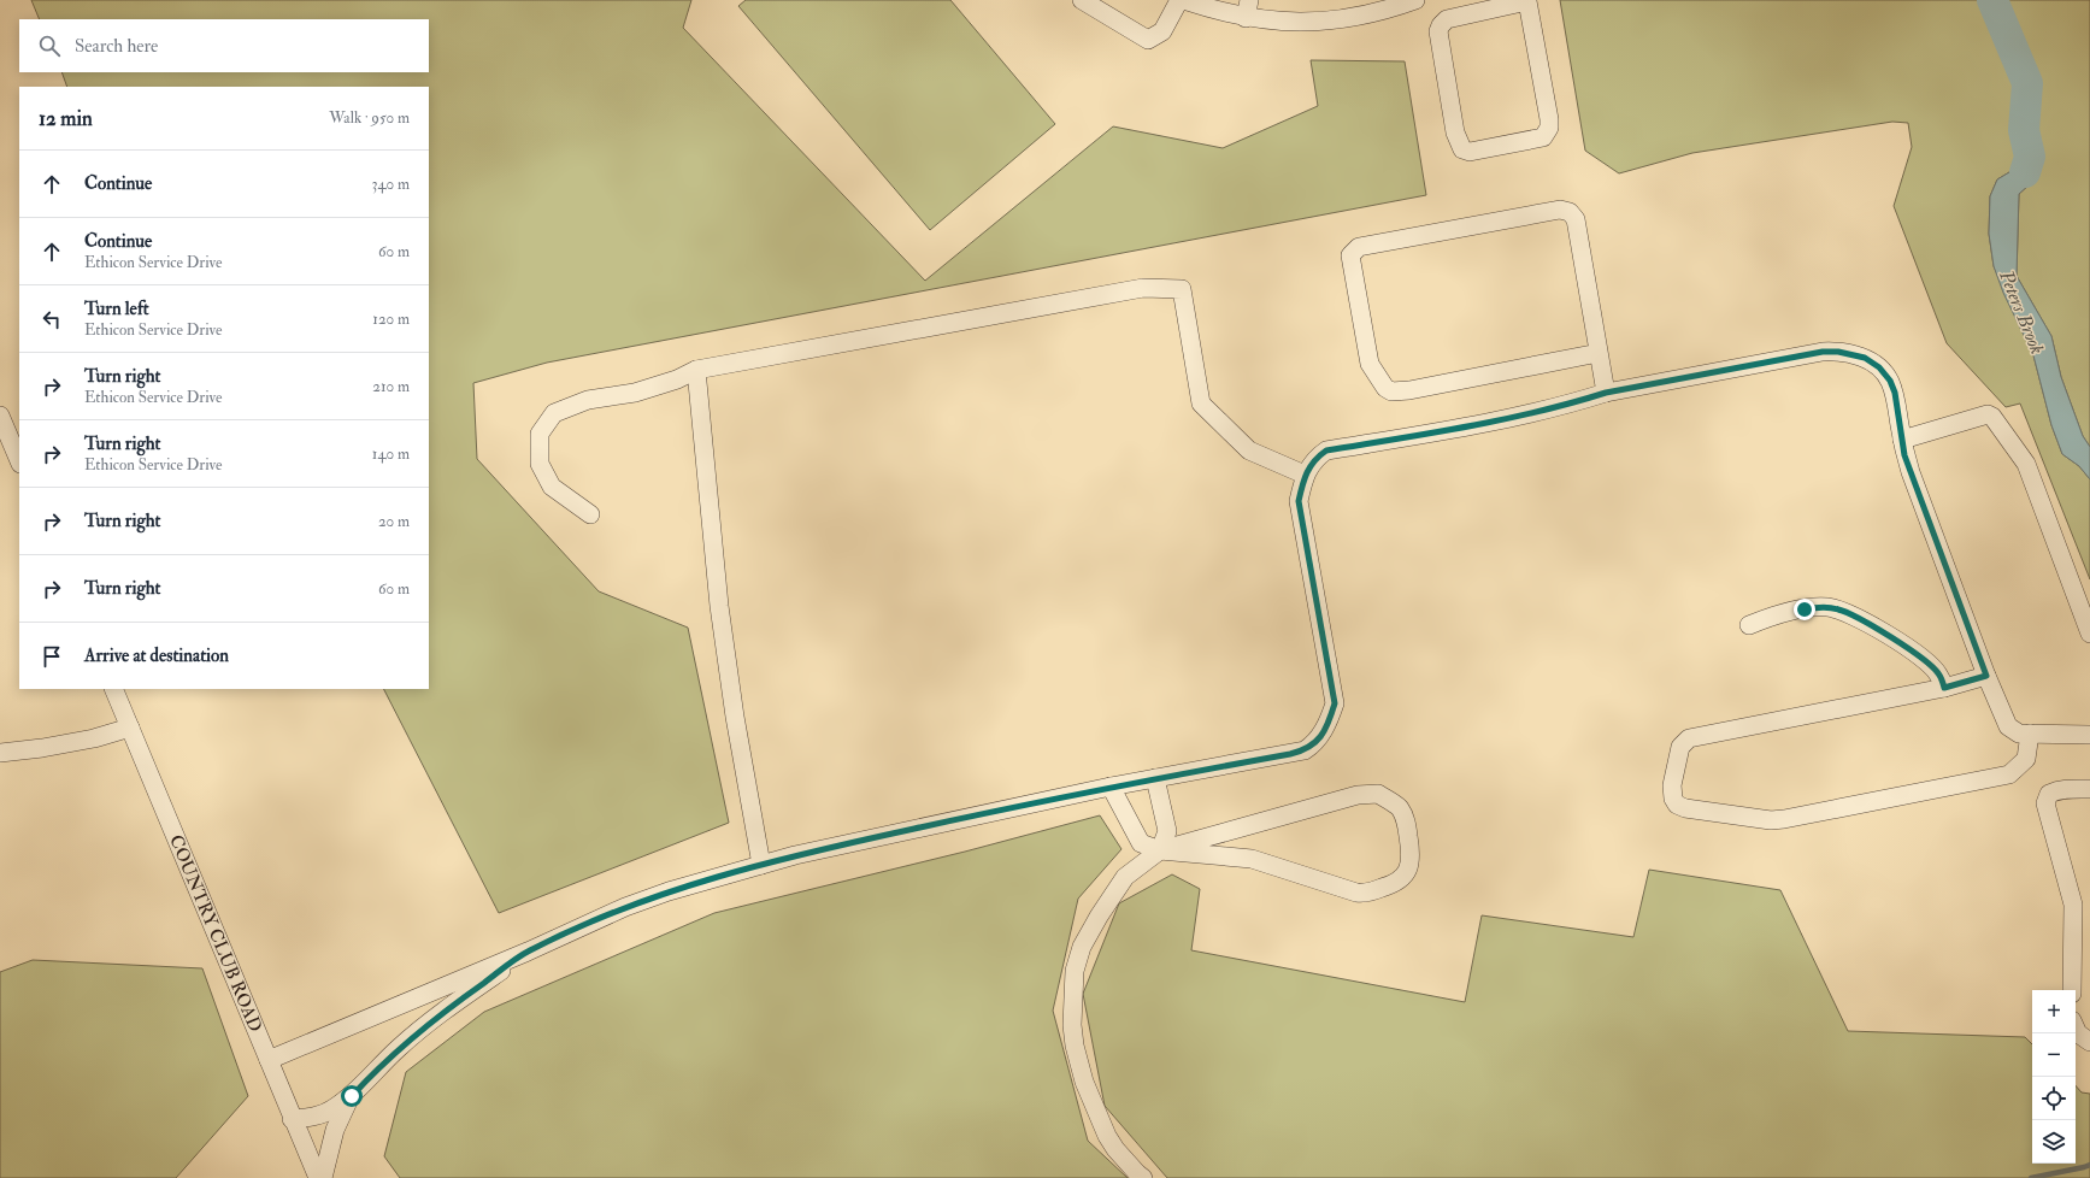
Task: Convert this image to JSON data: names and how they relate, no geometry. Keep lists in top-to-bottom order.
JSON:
{
  "streets": {
    "street": ["COUNTRY CLUB ROAD"]
  },
  "water": ["Peters Brook"],
  "page": {
    "search": "Search here",
    "heading": ["12 min", "Walk · 950 m"],
    "list": [
      ["Continue", "340 m"],
      ["Continue", "Ethicon Service Drive", "60 m"],
      ["Turn left", "Ethicon Service Drive", "120 m"],
      ["Turn right", "Ethicon Service Drive", "210 m"],
      ["Turn right", "Ethicon Service Drive", "140 m"],
      ["Turn right", "20 m"],
      ["Turn right", "60 m"],
      "Arrive at destination"
    ],
    "map_buttons": ["+", "−"]
  }
}
